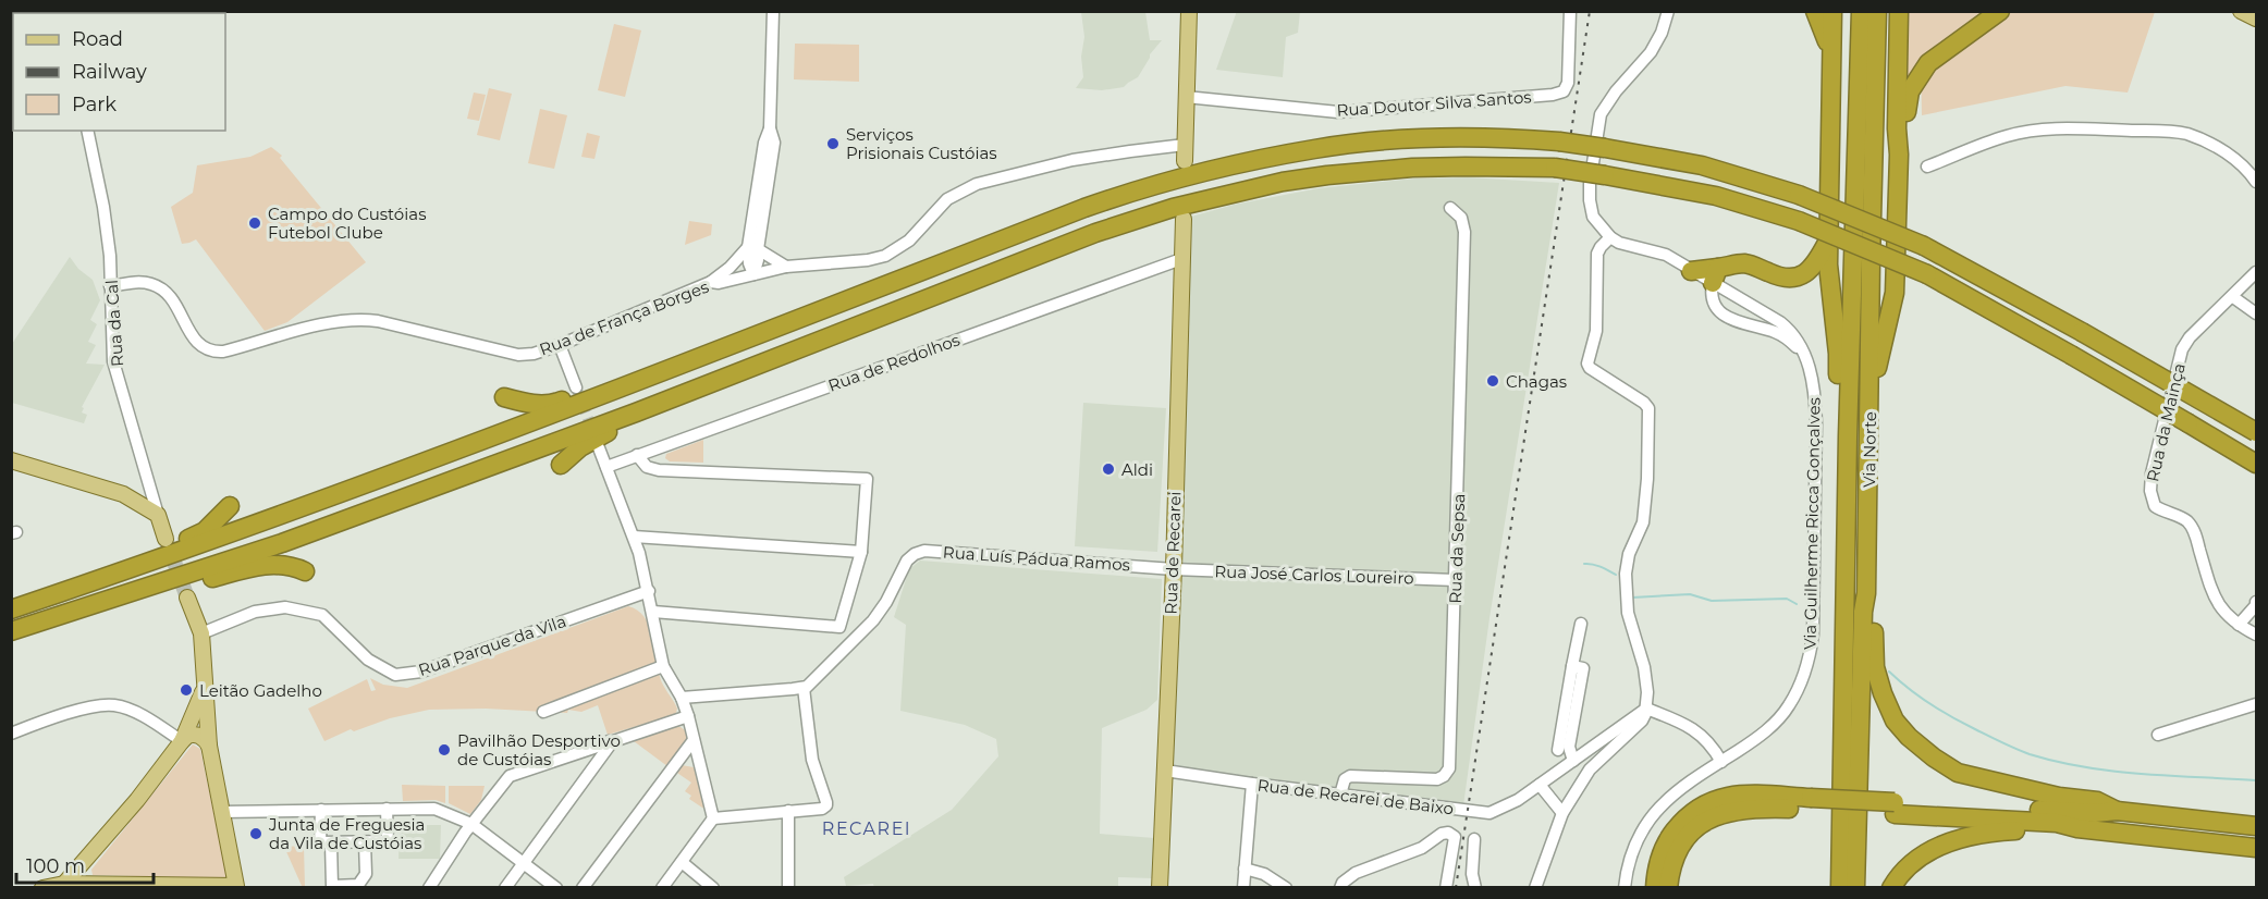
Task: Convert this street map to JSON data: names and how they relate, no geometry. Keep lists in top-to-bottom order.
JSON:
{
  "streets": {
    "highway": ["Via Norte"],
    "main road": ["Rua de Recarei"],
    "street": [
      "Rua Doutor Silva Santos",
      "Rua de França Borges",
      "Rua da Cal",
      "Rua de Redolhos",
      "Rua da Mainça",
      "Via Guilherme Ricca Gonçalves",
      "Rua da Sepsa",
      "Rua Luís Pádua Ramos",
      "Rua José Carlos Loureiro",
      "Rua Parque da Vila",
      "Rua de Recarei de Baixo"
    ]
  },
  "crossings": [
    ["Rua de França Borges", "Rua da Cal"],
    ["Rua de Redolhos", "Rua de Recarei"],
    ["Rua da Sepsa", "Rua José Carlos Loureiro"],
    ["Rua da Sepsa", "Rua de Recarei de Baixo"],
    ["Rua de Recarei", "Rua Luís Pádua Ramos"],
    ["Rua de Recarei", "Rua José Carlos Loureiro"],
    ["Rua de Recarei", "Rua de Recarei de Baixo"],
    ["Rua Luís Pádua Ramos", "Rua José Carlos Loureiro"]
  ],
  "districts": ["RECAREI"],
  "places": [
    "Serviços Prisionais Custóias",
    "Campo do Custóias Futebol Clube",
    "Chagas",
    "Aldi",
    "Leitão Gadelho",
    "Pavilhão Desportivo de Custóias",
    "Junta de Freguesia da Vila de Custóias"
  ],
  "legend": ["Road", "Railway", "Park"],
  "scale_bar": "100 m"
}
